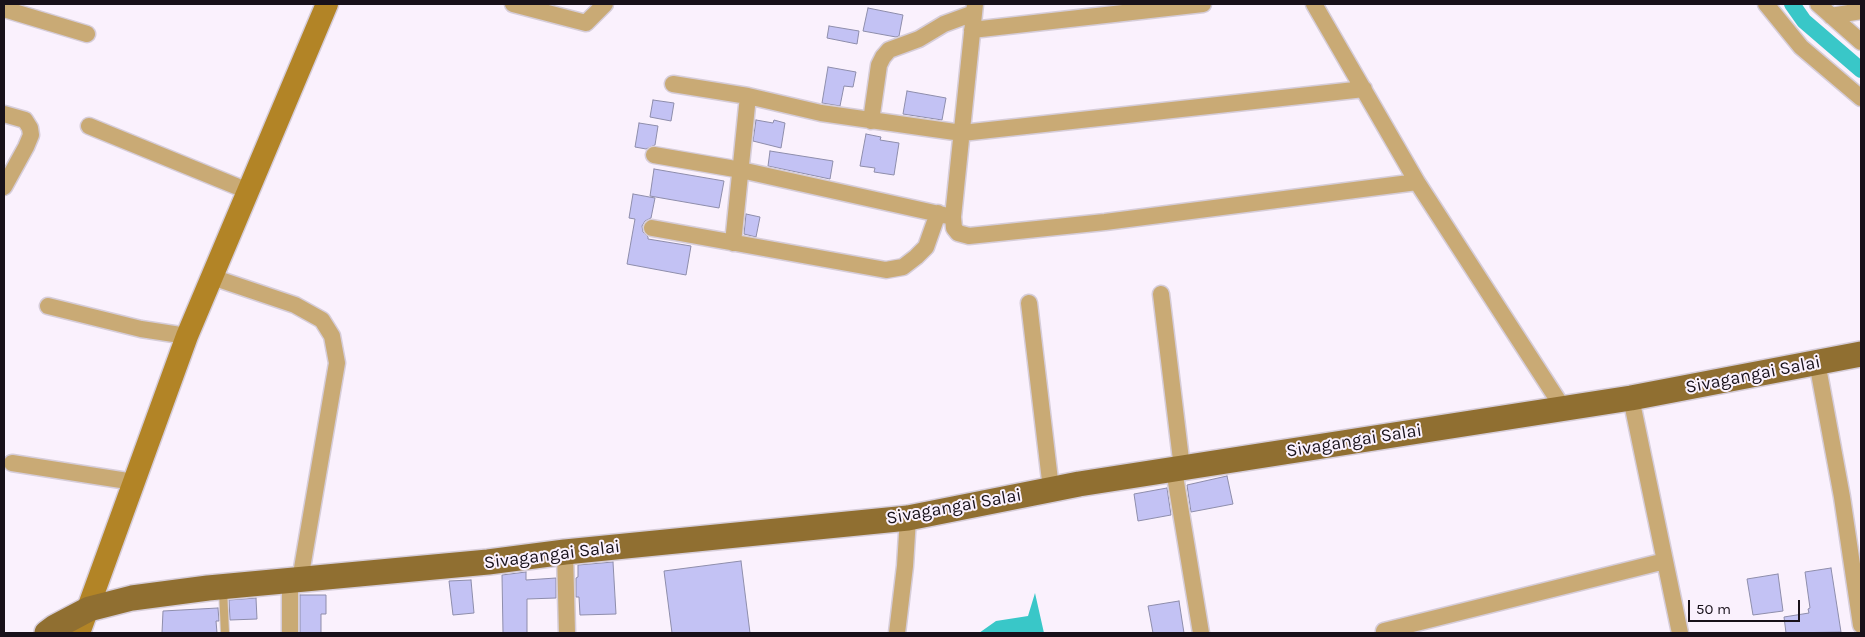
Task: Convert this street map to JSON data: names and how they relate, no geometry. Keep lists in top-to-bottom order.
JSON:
{
  "streets": {
    "main road": ["Sivagangai Salai"]
  },
  "scale_bar": "50 m"
}
